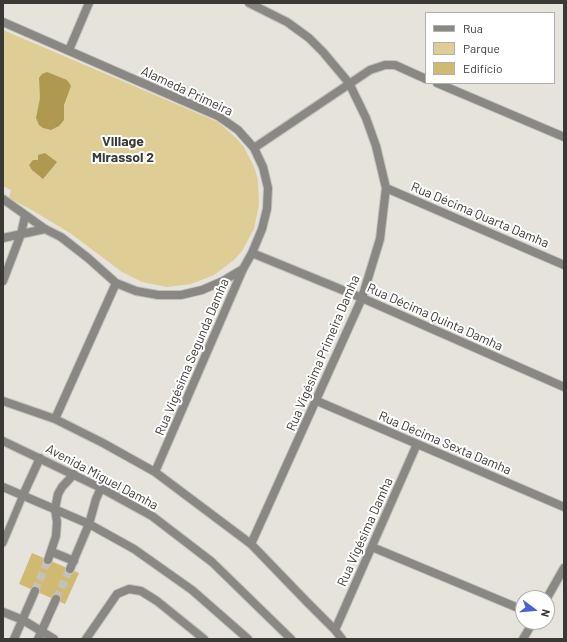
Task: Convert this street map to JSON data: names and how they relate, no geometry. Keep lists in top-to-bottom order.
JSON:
{
  "streets": {
    "street": [
      "Alameda Primeira",
      "Rua Décima Quarta Damha",
      "Rua Décima Quinta Damha",
      "Rua Vigésima Primeira Damha",
      "Rua Vigésima Segunda Damha",
      "Rua Décima Sexta Damha",
      "Avenida Miguel Damha",
      "Rua Vigésima Damha"
    ]
  },
  "crossings": [
    ["Alameda Primeira", "Rua Décima Quinta Damha"],
    ["Alameda Primeira", "Rua Vigésima Segunda Damha"],
    ["Rua Décima Quarta Damha", "Rua Vigésima Primeira Damha"],
    ["Rua Décima Quinta Damha", "Rua Vigésima Primeira Damha"],
    ["Rua Décima Quinta Damha", "Rua Vigésima Segunda Damha"],
    ["Rua Vigésima Primeira Damha", "Rua Décima Sexta Damha"],
    ["Rua Décima Sexta Damha", "Rua Vigésima Damha"]
  ],
  "districts": ["Village Mirassol 2"],
  "legend": ["Rua", "Parque", "Edifício"],
  "north": "right"
}
